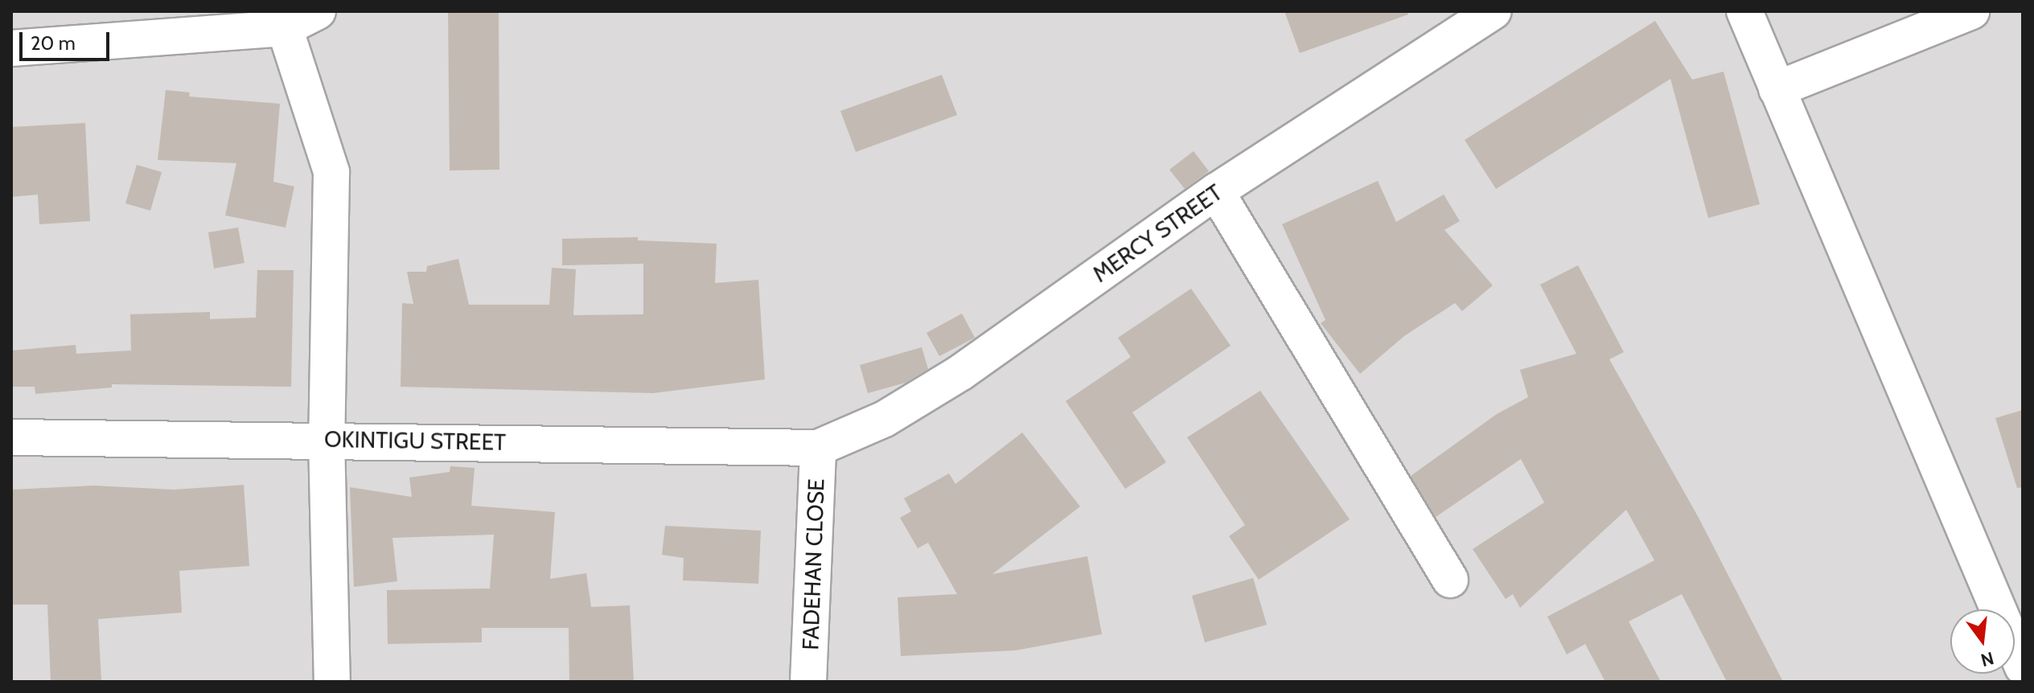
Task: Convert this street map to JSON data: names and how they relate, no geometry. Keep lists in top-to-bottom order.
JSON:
{
  "streets": {
    "street": ["MERCY STREET", "OKINTIGU STREET", "FADEHAN CLOSE"]
  },
  "crossings": [
    ["MERCY STREET", "OKINTIGU STREET"],
    ["MERCY STREET", "FADEHAN CLOSE"],
    ["OKINTIGU STREET", "FADEHAN CLOSE"]
  ],
  "scale_bar": "20 m",
  "north": "bottom"
}
